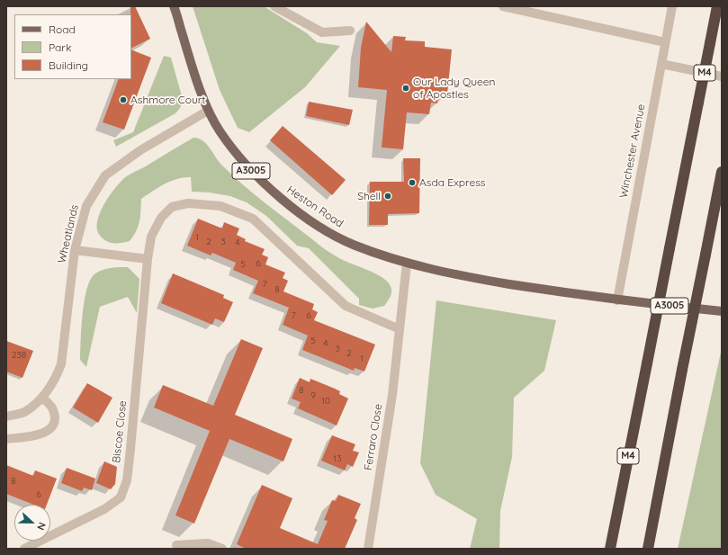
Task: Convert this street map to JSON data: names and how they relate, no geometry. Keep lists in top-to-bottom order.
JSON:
{
  "streets": {
    "highway": ["M4"],
    "main road": ["A3005", "Heston Road"],
    "street": [
      "Winchester Avenue",
      "Wheatlands",
      "Biscoe Close",
      "Ferraro Close"
    ]
  },
  "crossings": [
    ["Winchester Avenue", "A3005"],
    ["Winchester Avenue", "Heston Road"],
    ["A3005", "Heston Road"],
    ["Heston Road", "Wheatlands"],
    ["Heston Road", "Ferraro Close"],
    ["Biscoe Close", "Ferraro Close"]
  ],
  "places": [
    "Our Lady Queen of Apostles",
    "Ashmore Court",
    "Asda Express",
    "Shell"
  ],
  "house_numbers": [
    "1",
    "2",
    "3",
    "4",
    "6",
    "5",
    "7",
    "8",
    "7",
    "6",
    "5",
    "4",
    "3",
    "2",
    "238",
    "1",
    "8",
    "9",
    "10",
    "13",
    "8",
    "6"
  ],
  "legend": ["Road", "Park", "Building"],
  "north": "right"
}
